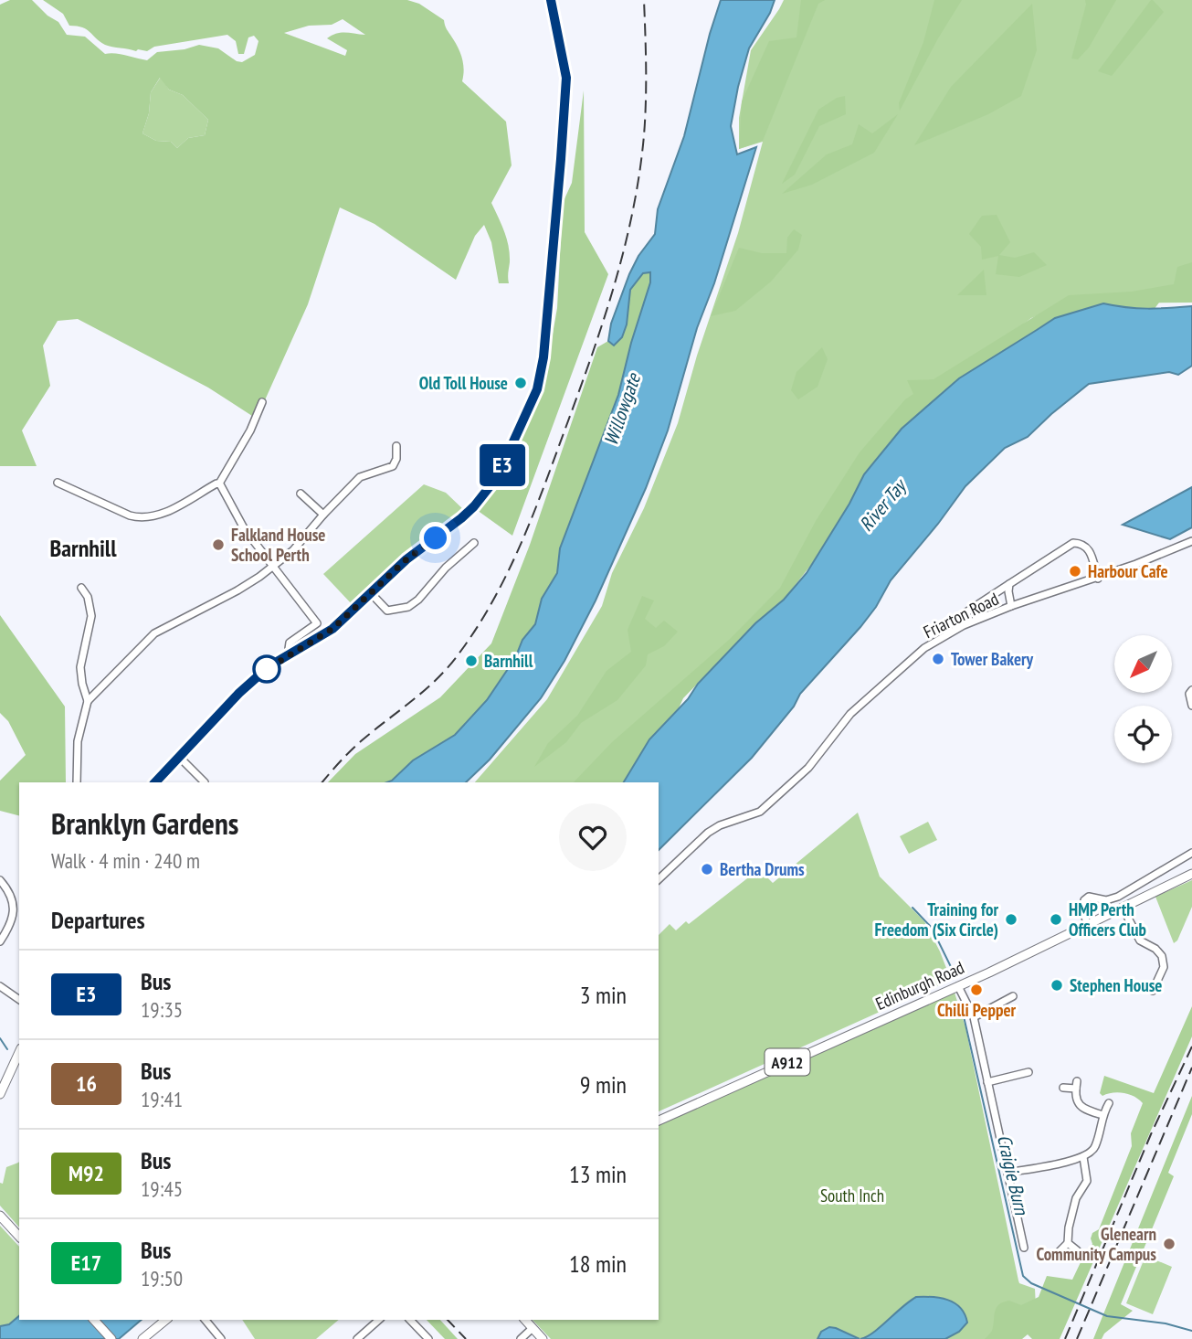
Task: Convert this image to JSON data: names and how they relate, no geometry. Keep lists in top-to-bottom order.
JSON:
{
  "streets": {
    "main road": ["Edinburgh Road", "A912"],
    "street": ["Friarton Road"]
  },
  "districts": ["Barnhill"],
  "water": ["Willowgate", "River Tay", "Craigie Burn"],
  "parks": ["South Inch"],
  "places": [
    "Old Toll House",
    "Falkland House School Perth",
    "Harbour Cafe",
    "Tower Bakery",
    "Barnhill",
    "Bertha Drums",
    "Training for Freedom (Six Circle)",
    "HMP Perth Officers Club",
    "Stephen House",
    "Chilli Pepper",
    "Glenearn Community Campus"
  ],
  "lines": ["bus line E3"],
  "north": "bottom left",
  "page": {
    "on_map": "E3",
    "heading": [
      ["Branklyn Gardens", "Walk · 4 min · 240 m"],
      "Departures"
    ],
    "list": [
      {
        "mark": "E3",
        "name": "Bus",
        "note": "19:35",
        "value": "3 min"
      },
      {
        "mark": "16",
        "name": "Bus",
        "note": "19:41",
        "value": "9 min"
      },
      {
        "mark": "M92",
        "name": "Bus",
        "note": "19:45",
        "value": "13 min"
      },
      {
        "mark": "E17",
        "name": "Bus",
        "note": "19:50",
        "value": "18 min"
      }
    ]
  }
}
